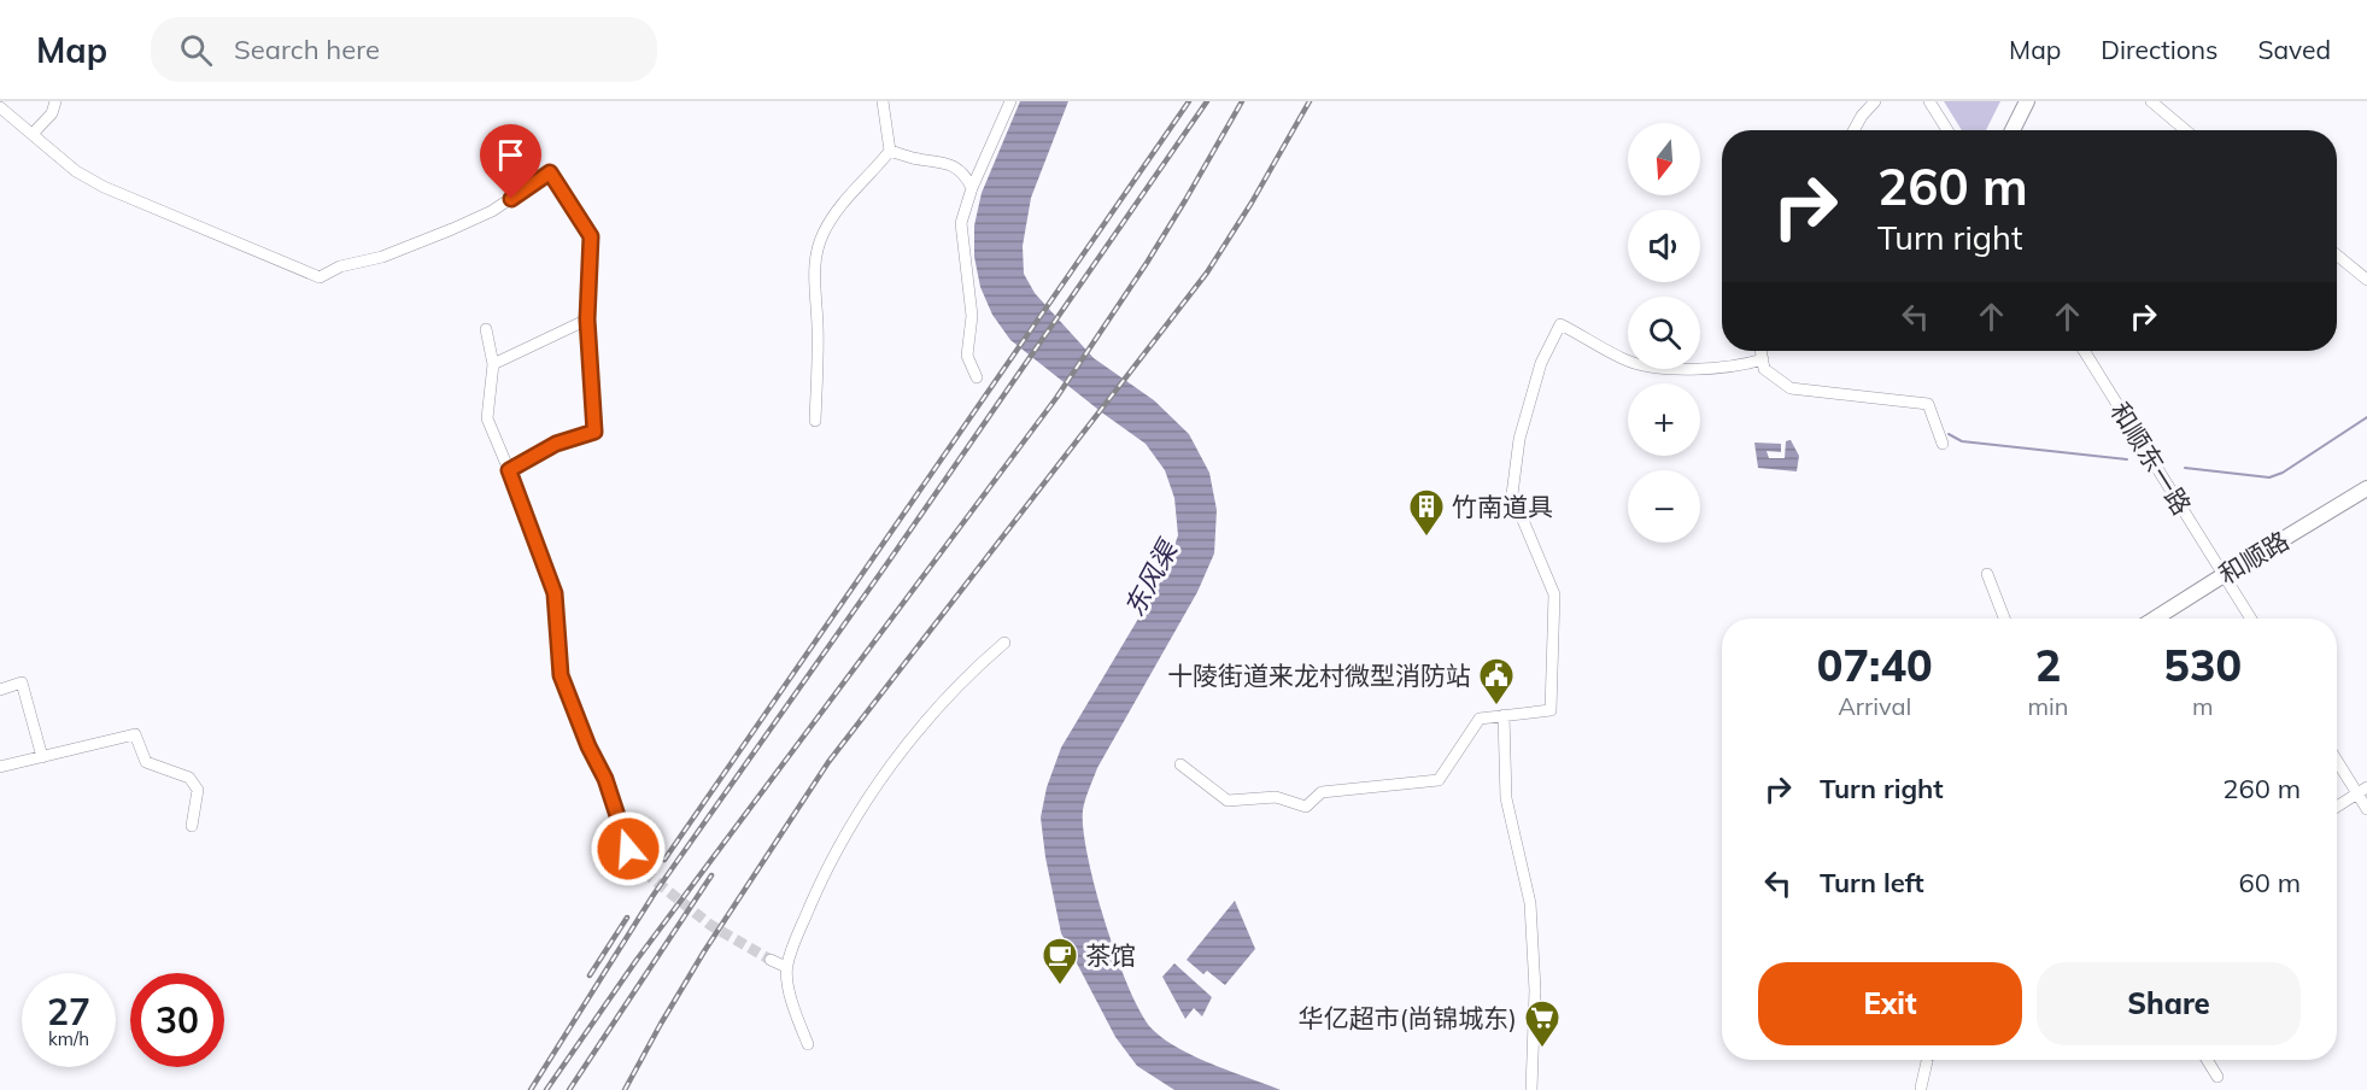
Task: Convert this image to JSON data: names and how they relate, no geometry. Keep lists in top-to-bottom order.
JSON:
{
  "streets": {
    "street": ["和顺东一路", "和顺路"]
  },
  "crossings": [
    ["和顺东一路", "和顺路"]
  ],
  "water": ["东风渠"],
  "places": {
    "building": ["竹南道具"],
    "public building": ["十陵街道来龙村微型消防站"],
    "cafe": ["茶馆"],
    "supermarket": ["华亿超市(尚锦城东)"]
  },
  "north": "bottom",
  "page": {
    "header": "Map",
    "search": "Search here",
    "nav": ["Map", "Directions", "Saved"],
    "map_buttons": ["+", "−"],
    "turn": ["260 m", "Turn right"],
    "eta": [
      "07:40",
      "Arrival",
      "2",
      "min",
      "530",
      "m"
    ],
    "list": [
      {
        "name": "Turn right",
        "value": "260 m"
      },
      {
        "name": "Turn left",
        "value": "60 m"
      }
    ],
    "buttons": ["Exit", "Share"],
    "speed": "27 km/h",
    "limit": "30"
  }
}
